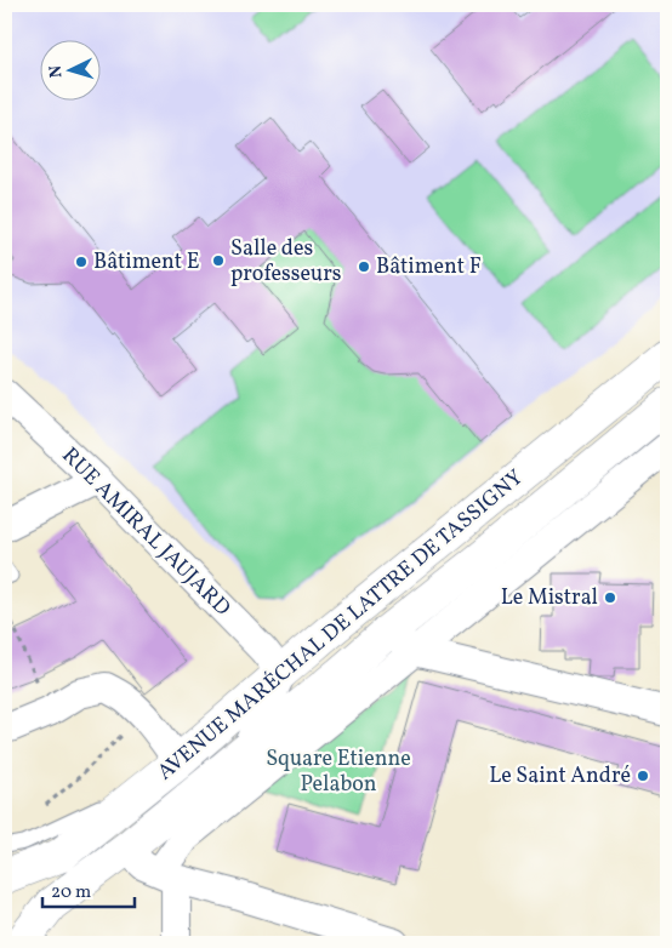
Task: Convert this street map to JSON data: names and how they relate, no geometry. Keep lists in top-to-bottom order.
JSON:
{
  "streets": {
    "main road": ["AVENUE MARÉCHAL DE LATTRE DE TASSIGNY"],
    "street": ["RUE AMIRAL JAUJARD"]
  },
  "crossings": [
    ["RUE AMIRAL JAUJARD", "AVENUE MARÉCHAL DE LATTRE DE TASSIGNY"]
  ],
  "parks": ["Square Etienne Pelabon"],
  "places": [
    "Salle des professeurs",
    "Bâtiment E",
    "Bâtiment F",
    "Le Mistral",
    "Le Saint André"
  ],
  "scale_bar": "20 m",
  "north": "left"
}
